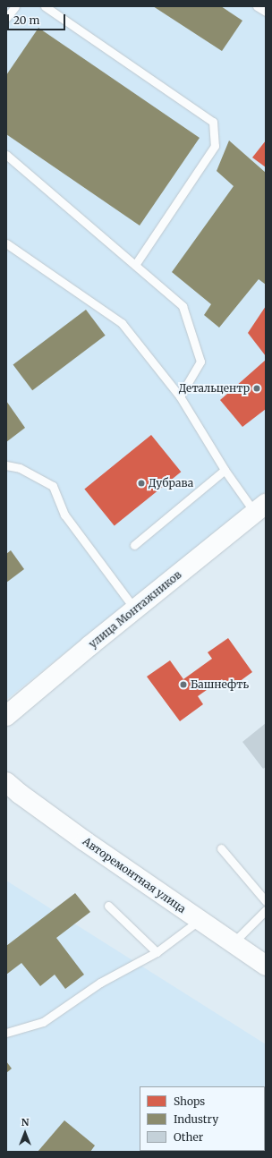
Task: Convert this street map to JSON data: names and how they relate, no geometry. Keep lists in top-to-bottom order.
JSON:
{
  "streets": {
    "main road": ["улица Монтажников", "Авторемонтная улица"]
  },
  "places": ["Детальцентр", "Дубрава", "Башнефть"],
  "legend": ["Shops", "Industry", "Other"],
  "scale_bar": "20 m",
  "north": "top"
}
